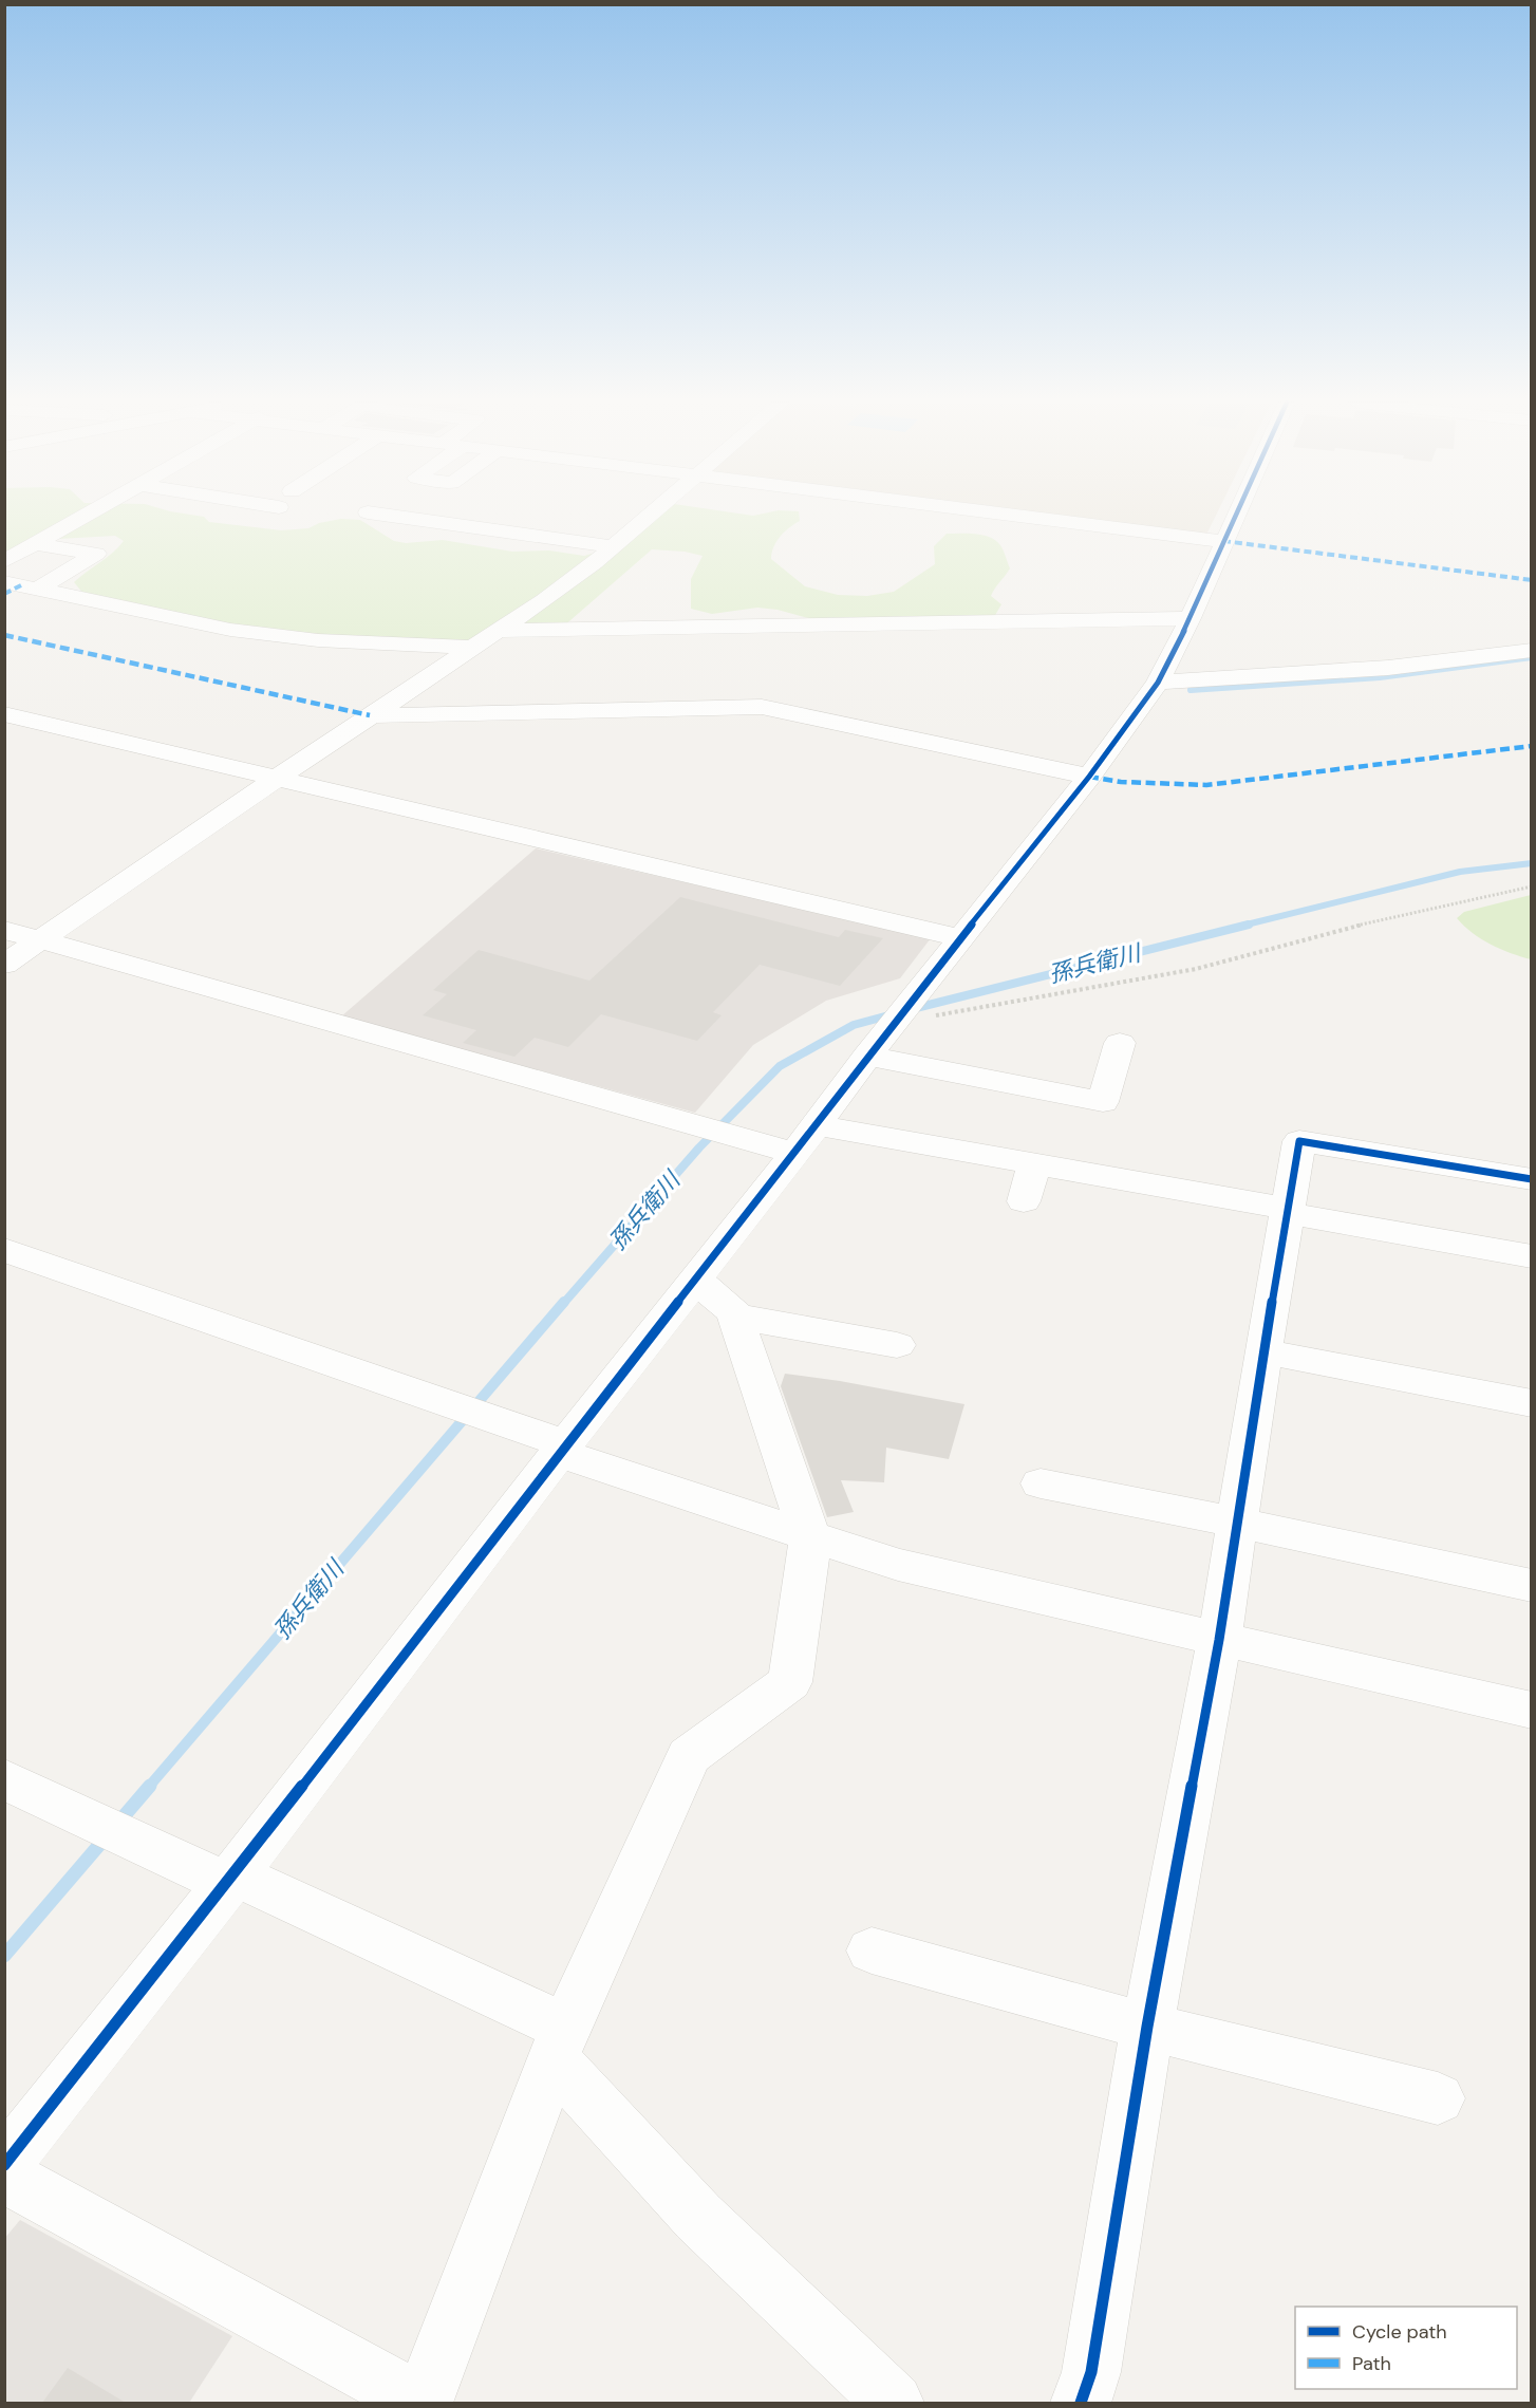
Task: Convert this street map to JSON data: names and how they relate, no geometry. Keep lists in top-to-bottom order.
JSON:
{
  "water": ["孫兵衛川"],
  "legend": ["Cycle path", "Path"]
}
